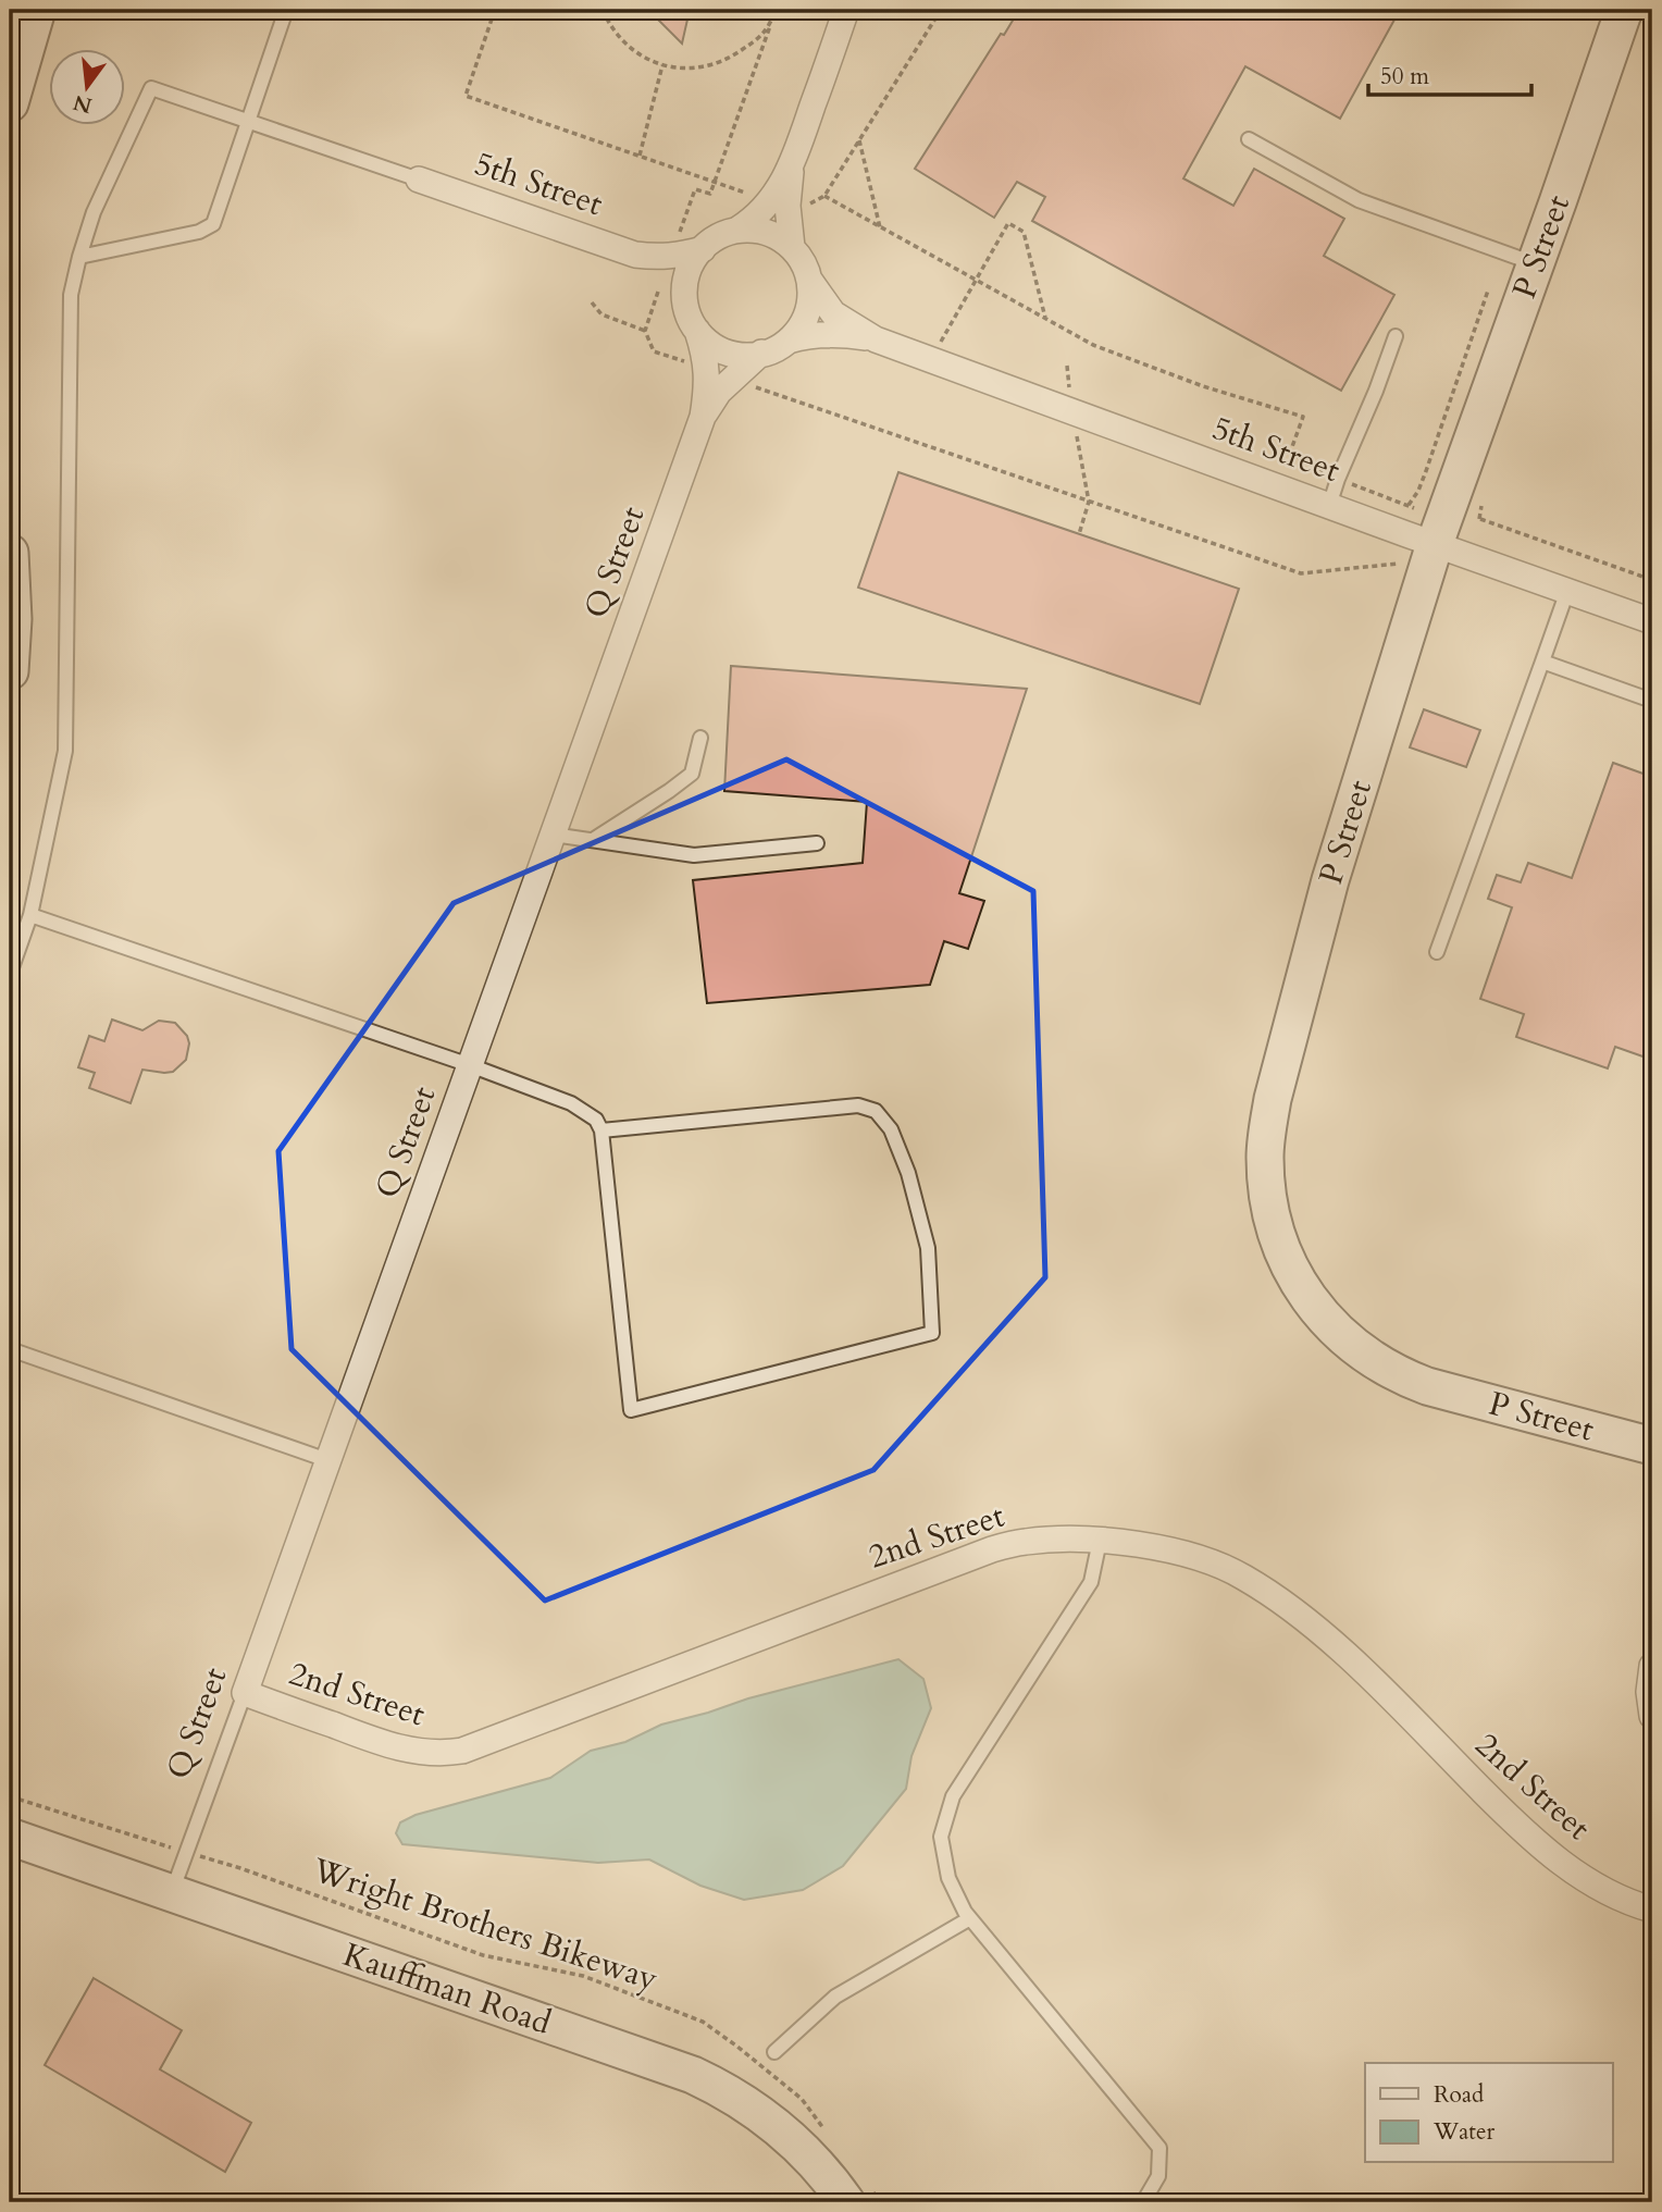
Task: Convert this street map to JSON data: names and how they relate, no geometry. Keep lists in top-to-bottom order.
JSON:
{
  "streets": {
    "street": [
      "5th Street",
      "P Street",
      "Q Street",
      "2nd Street",
      "Kauffman Road"
    ],
    "path": ["Wright Brothers Bikeway"]
  },
  "crossings": [
    ["5th Street", "P Street"],
    ["5th Street", "Q Street"],
    ["Q Street", "2nd Street"],
    ["Q Street", "Wright Brothers Bikeway"],
    ["Q Street", "Kauffman Road"]
  ],
  "legend": ["Road", "Water"],
  "scale_bar": "50 m",
  "north": "bottom"
}
